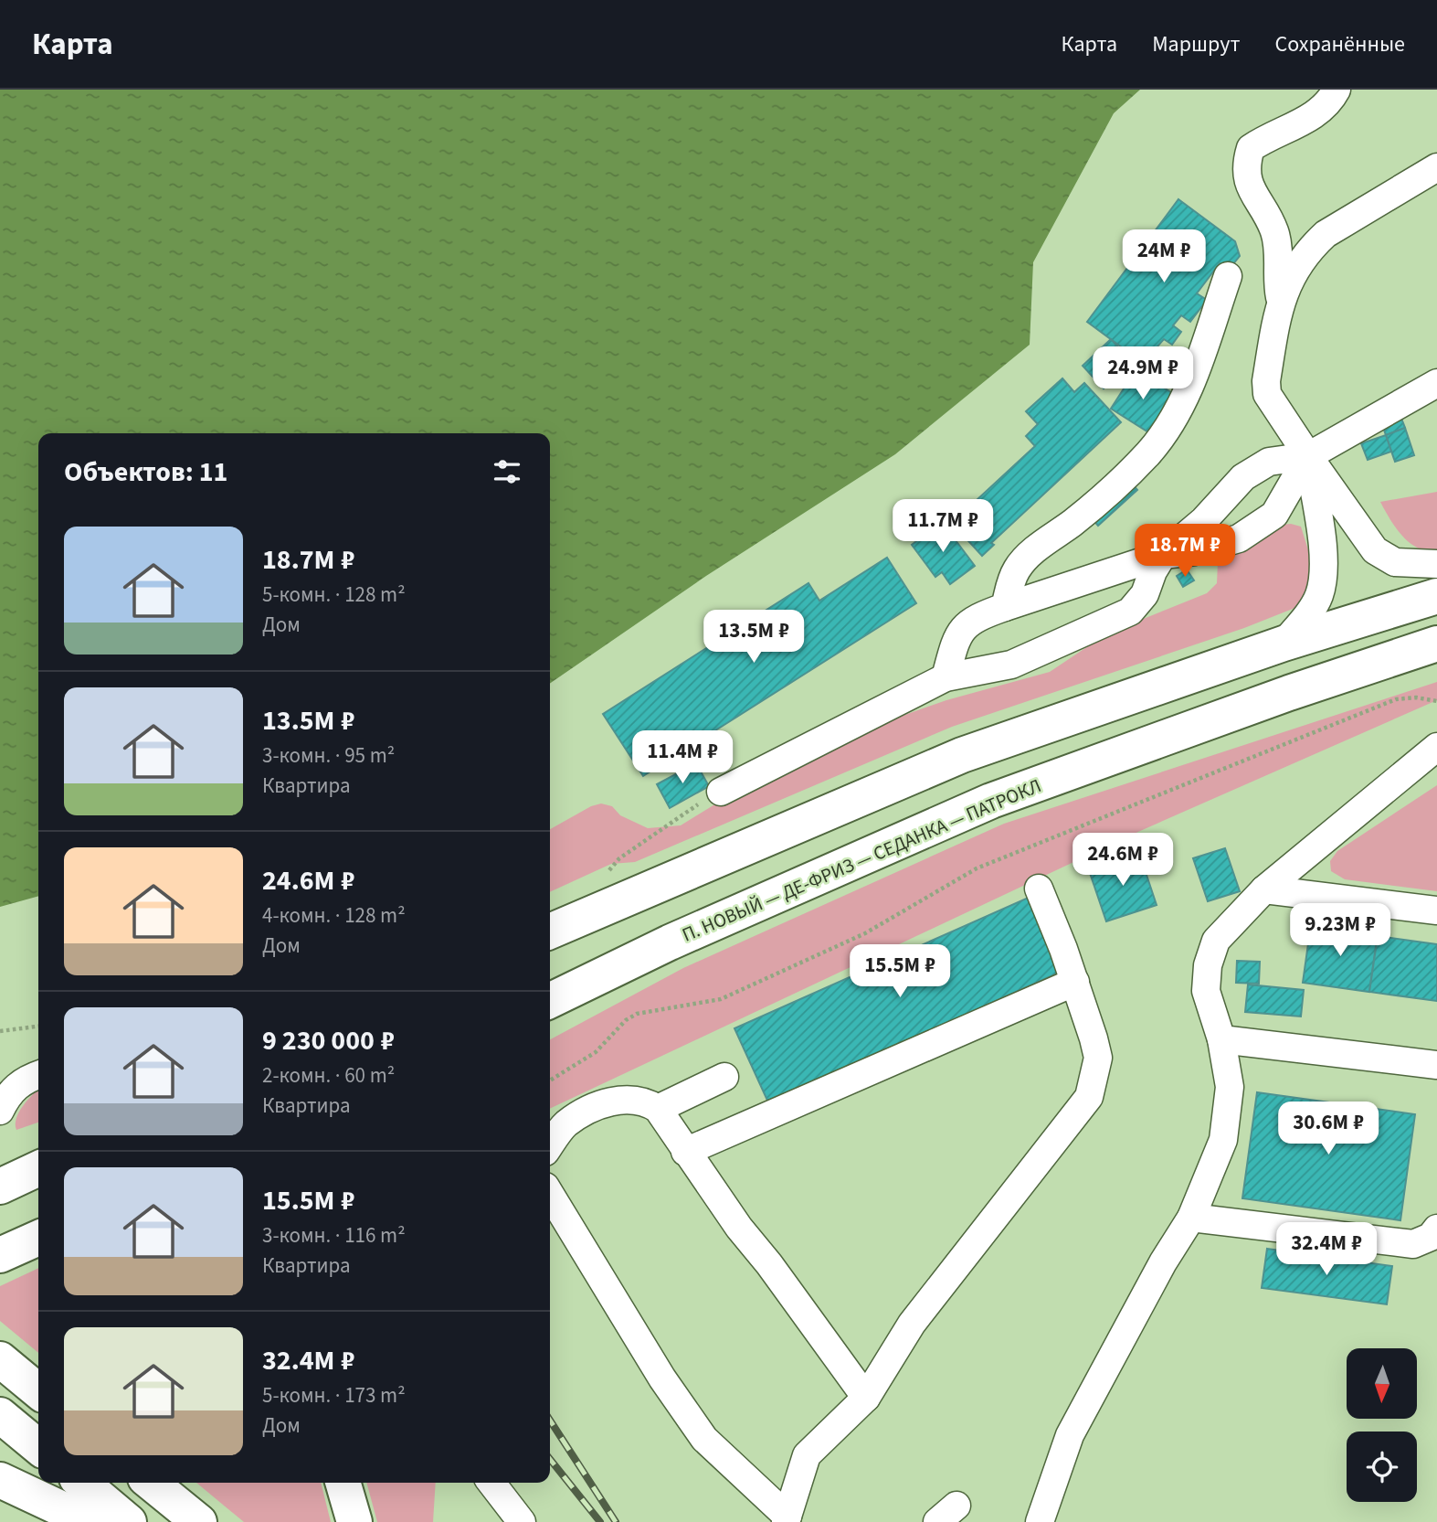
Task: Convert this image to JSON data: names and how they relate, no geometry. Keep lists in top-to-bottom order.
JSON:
{
  "streets": {
    "main road": ["П. НОВЫЙ — ДЕ-ФРИЗ — СЕДАНКА — ПАТРОКЛ"]
  },
  "north": "bottom",
  "page": {
    "header": "Карта",
    "nav": ["Карта", "Маршрут", "Сохранённые"],
    "price": [
      "24M ₽",
      "24.9M ₽",
      "11.7M ₽",
      "18.7M ₽",
      "13.5M ₽",
      "11.4M ₽",
      "24.6M ₽",
      "9.23M ₽",
      "15.5M ₽",
      "30.6M ₽",
      "32.4M ₽"
    ],
    "heading": "Объектов: 11",
    "list": [
      {
        "name": "18.7M ₽",
        "note": "5-комн. · 128 m² · Дом"
      },
      {
        "name": "13.5M ₽",
        "note": "3-комн. · 95 m² · Квартира"
      },
      {
        "name": "24.6M ₽",
        "note": "4-комн. · 128 m² · Дом"
      },
      {
        "name": "9 230 000 ₽",
        "note": "2-комн. · 60 m² · Квартира"
      },
      {
        "name": "15.5M ₽",
        "note": "3-комн. · 116 m² · Квартира"
      },
      {
        "name": "32.4M ₽",
        "note": "5-комн. · 173 m² · Дом"
      }
    ]
  }
}
